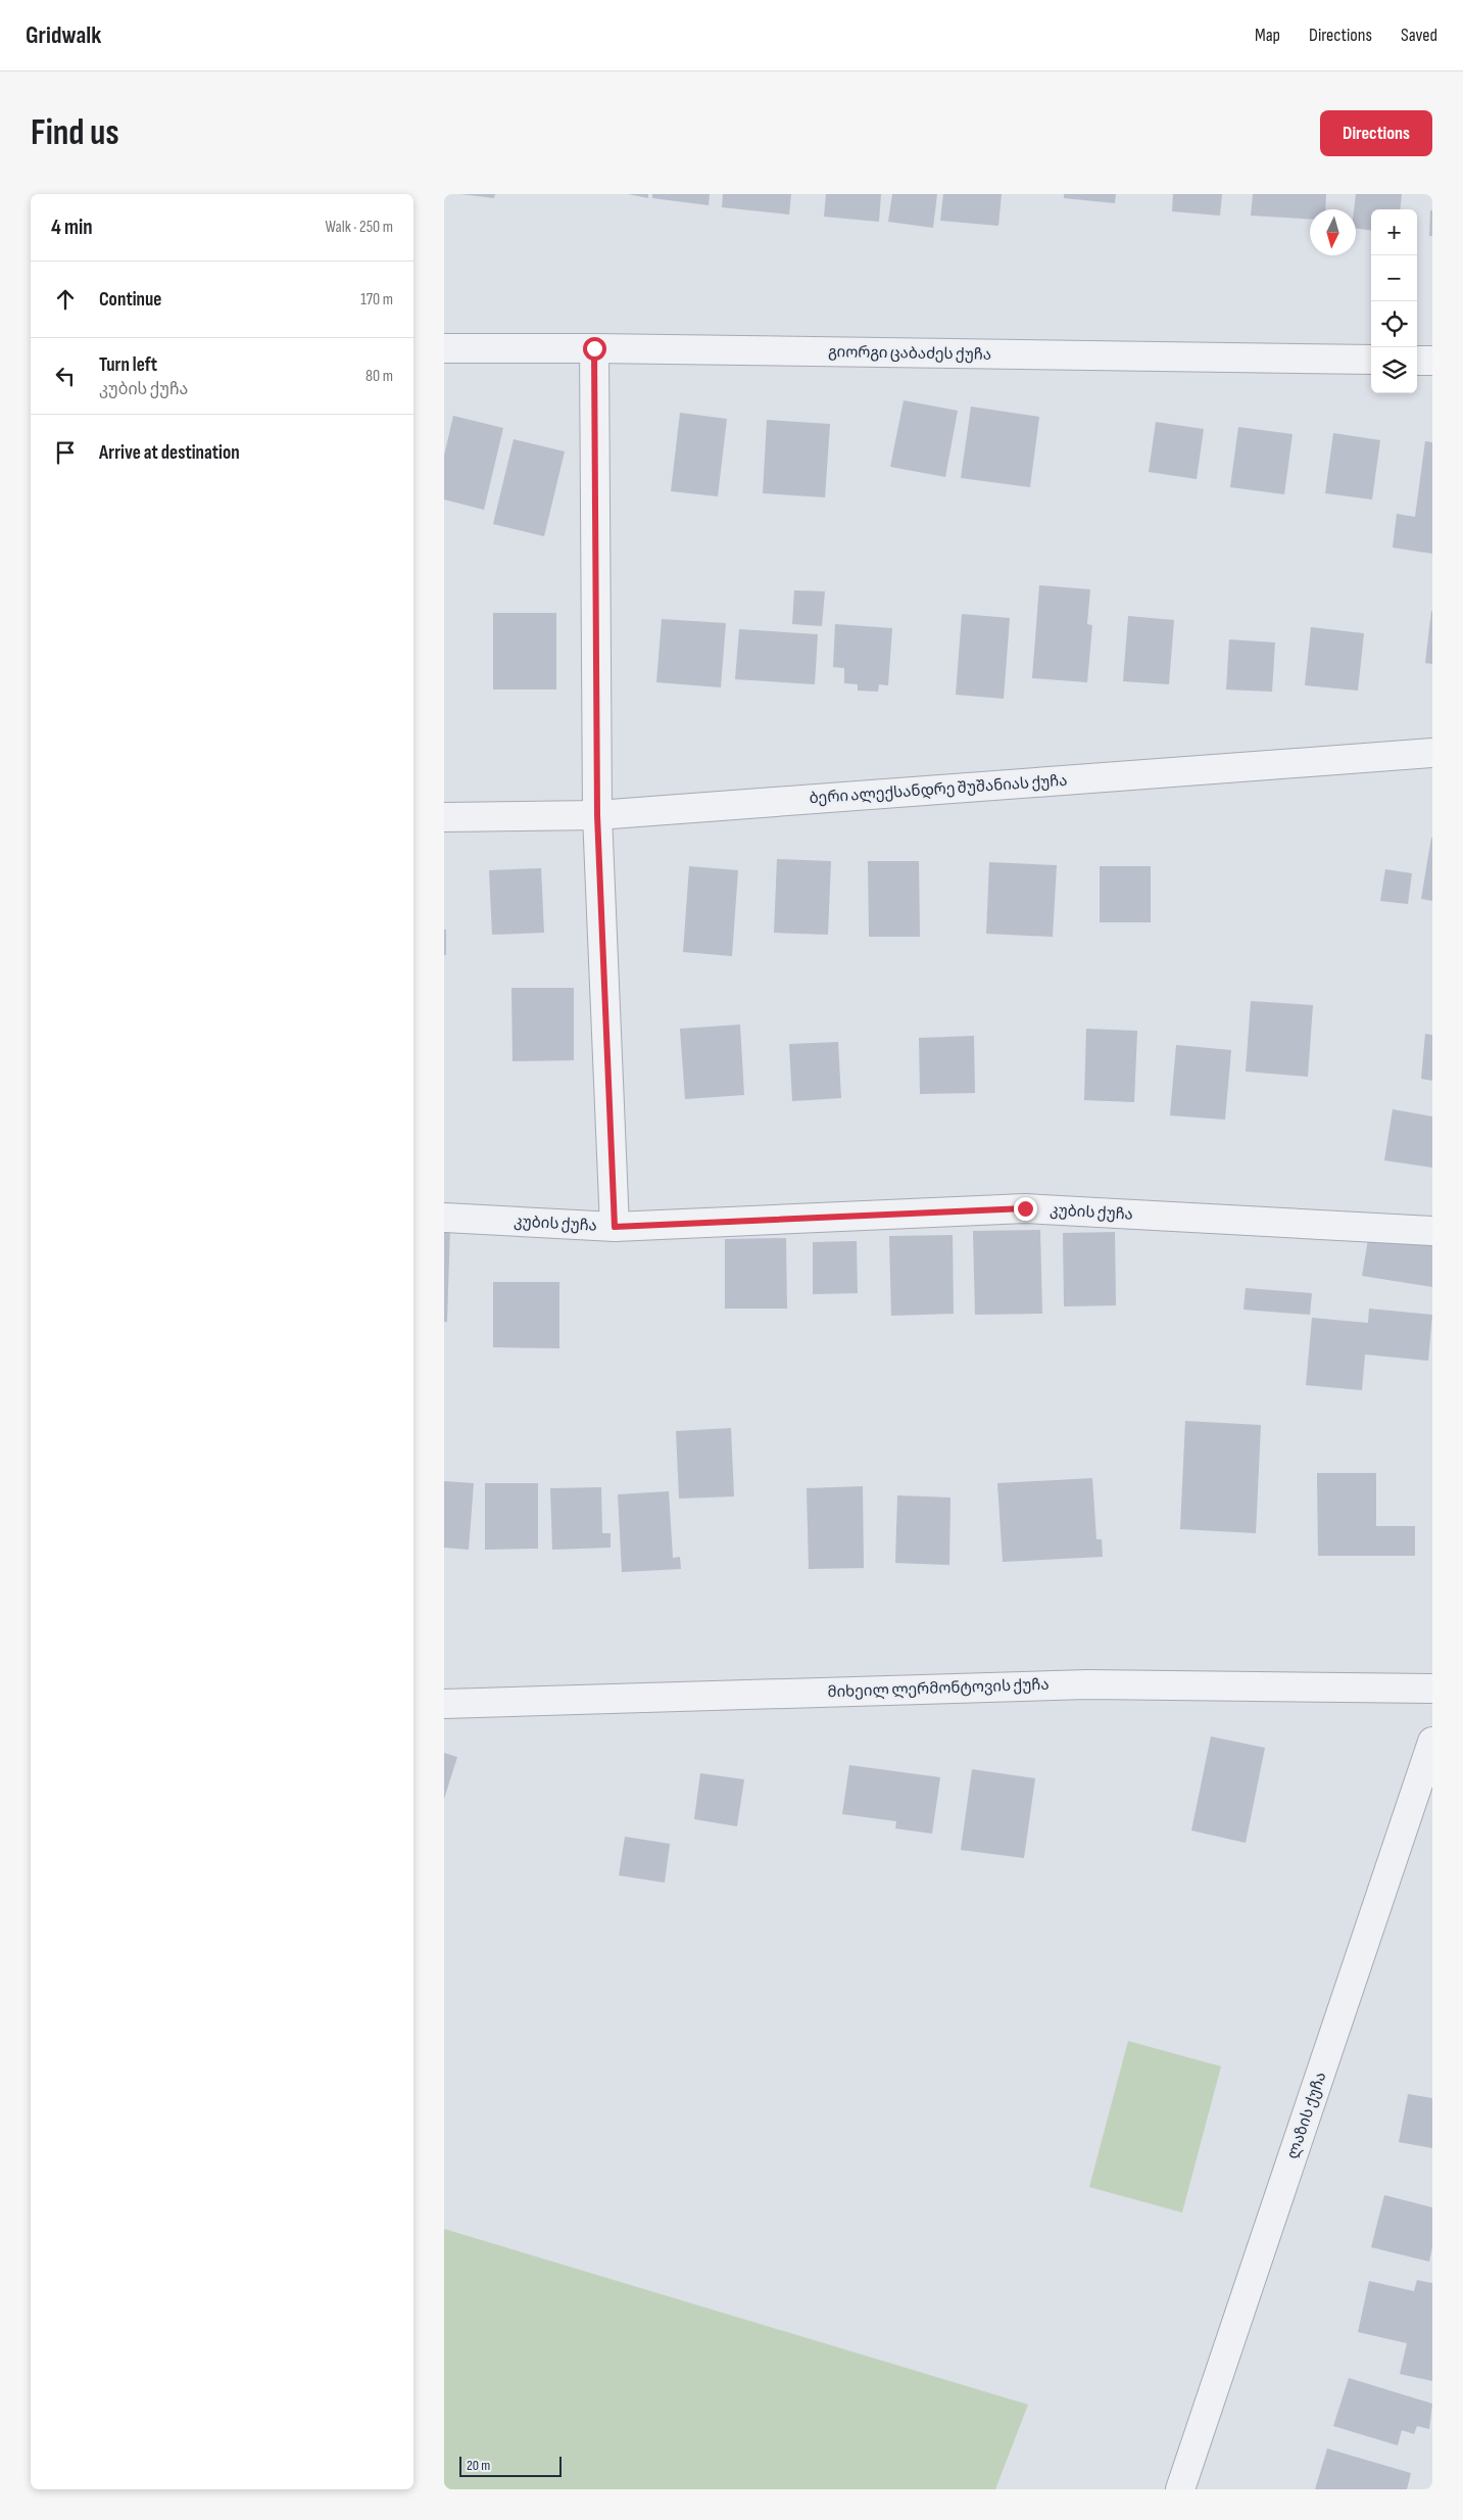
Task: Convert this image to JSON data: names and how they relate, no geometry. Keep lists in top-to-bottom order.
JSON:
{
  "streets": {
    "street": [
      "გიორგი ცაბაძეს ქუჩა",
      "ბერი ალექსანდრე შუშანიას ქუჩა",
      "კუბის ქუჩა",
      "მიხეილ ლერმონტოვის ქუჩა",
      "ლაზის ქუჩა"
    ]
  },
  "scale_bar": "20 m",
  "north": "bottom",
  "page": {
    "header": "Gridwalk",
    "nav": ["Map", "Directions", "Saved"],
    "buttons": "Directions",
    "title": "Find us",
    "heading": ["4 min", "Walk · 250 m"],
    "map_buttons": ["+", "−"],
    "list": [
      ["Continue", "170 m"],
      ["Turn left", "კუბის ქუჩა", "80 m"],
      "Arrive at destination"
    ],
    "scale": "20 m"
  }
}
